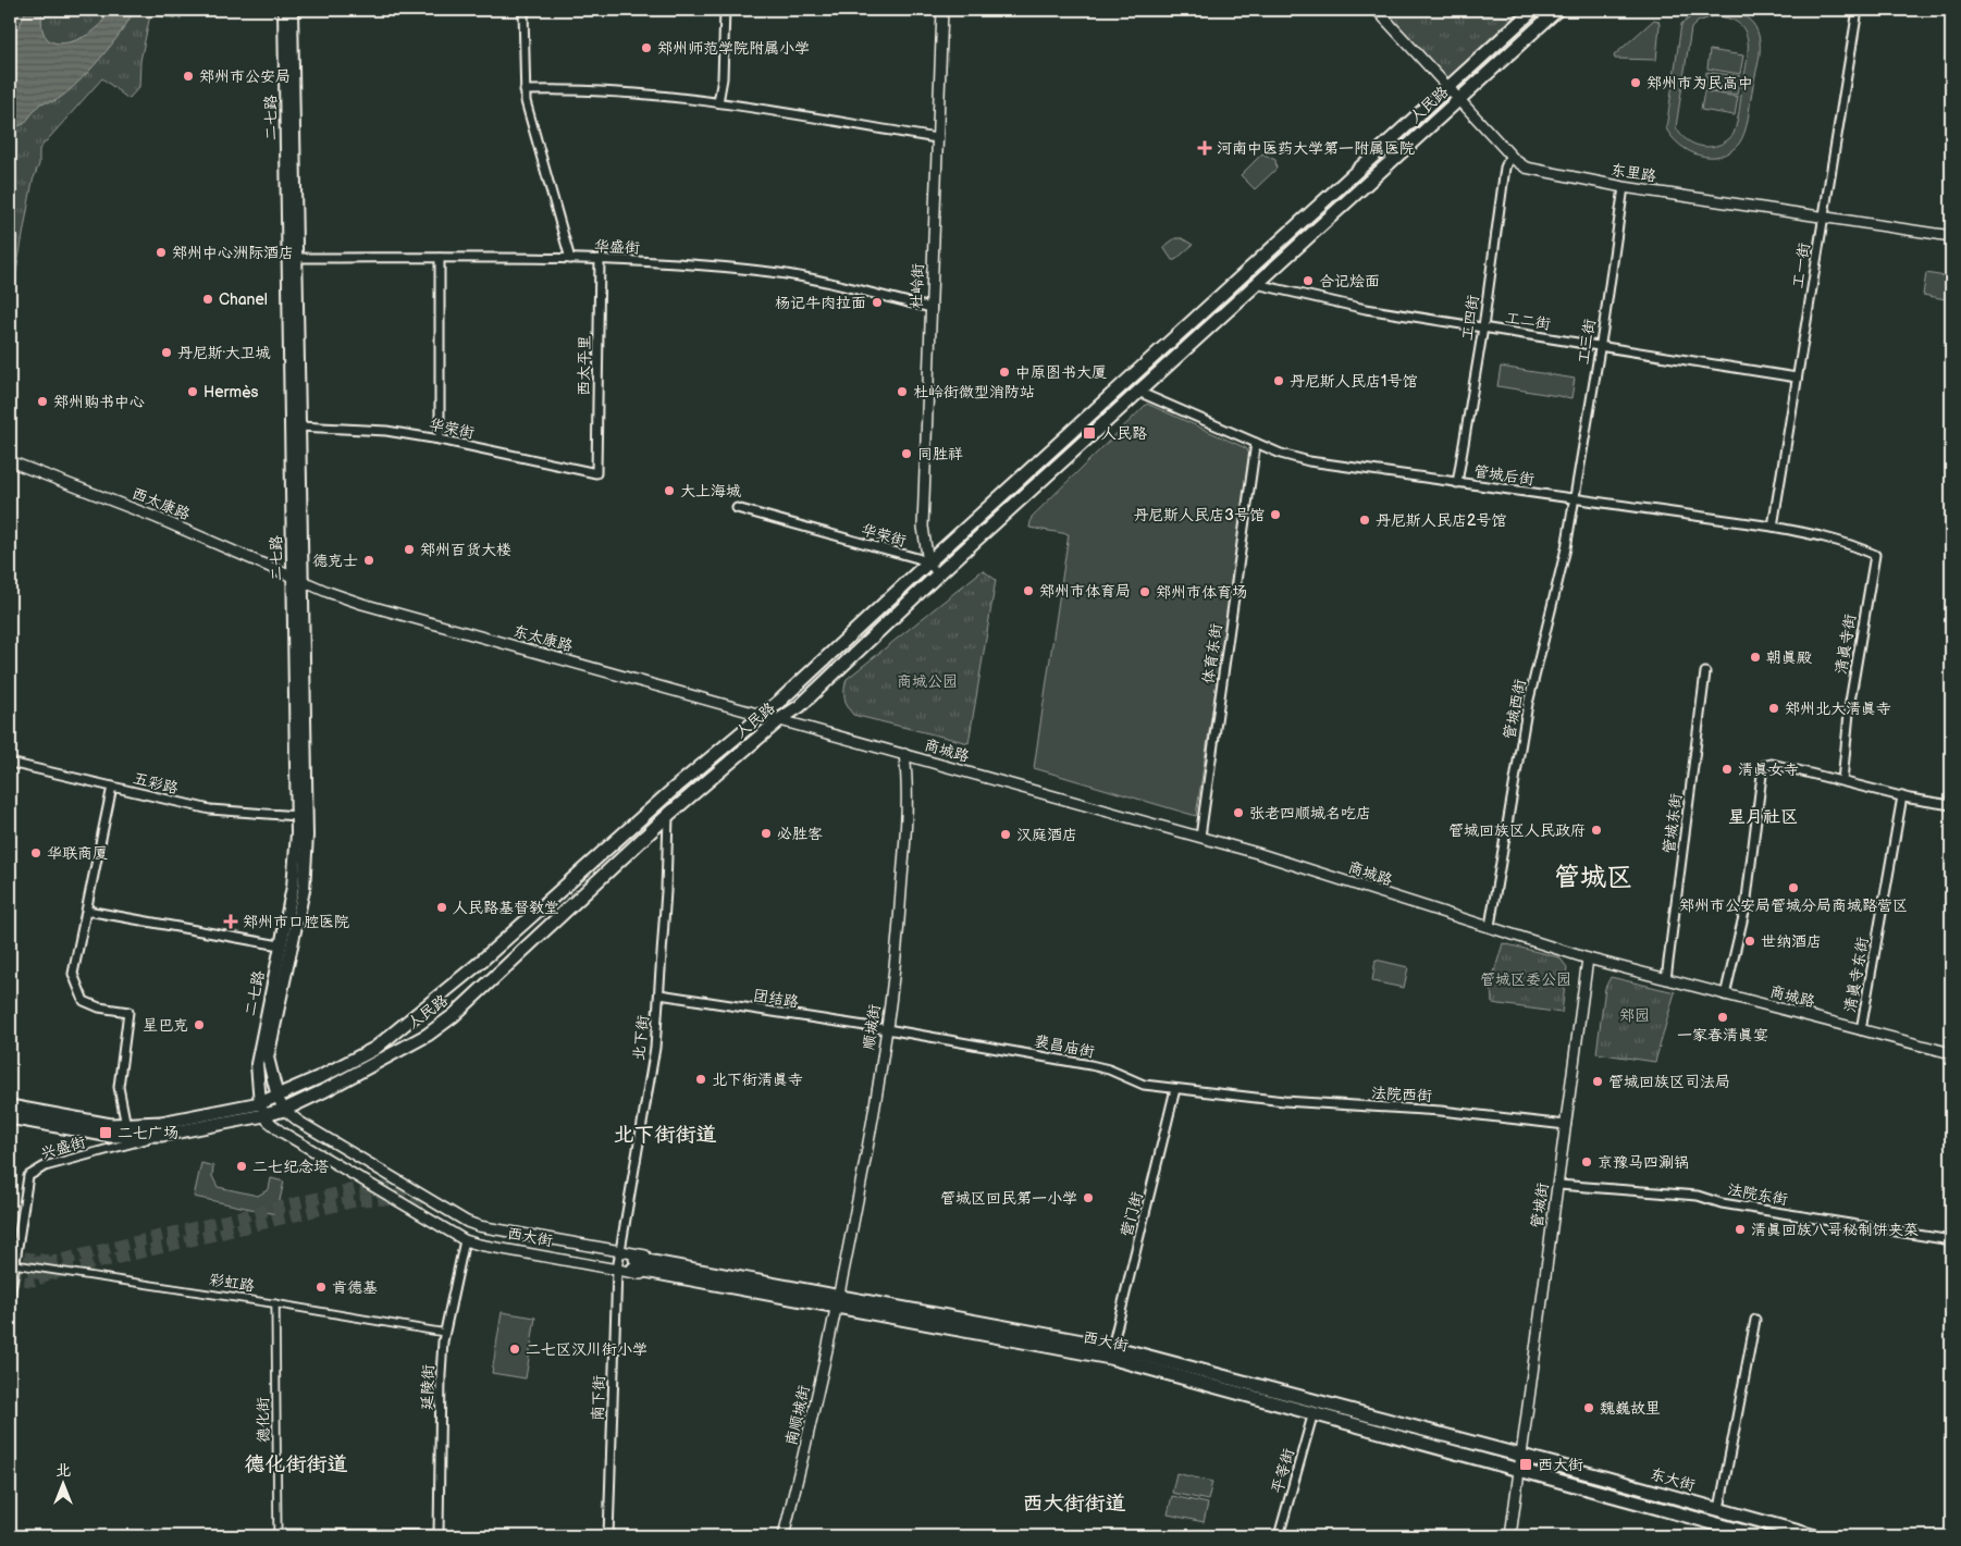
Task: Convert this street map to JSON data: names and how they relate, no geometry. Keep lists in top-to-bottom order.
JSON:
{
  "streets": {
    "main road": [
      "人民路",
      "二七路",
      "西大街",
      "东大街"
    ],
    "street": [
      "东里路",
      "华盛街",
      "工一街",
      "杜岭街",
      "工四街",
      "工二街",
      "工三街",
      "西太平里",
      "华荣街",
      "管城后街",
      "西太康路",
      "东太康路",
      "清真寺街",
      "体育东街",
      "管城西街",
      "商城路",
      "五彩路",
      "管城东街",
      "清真寺东街",
      "团结路",
      "顺城街",
      "北下街",
      "裴昌庙街",
      "法院西街",
      "兴盛街",
      "法院东街",
      "管城街",
      "营门街",
      "彩虹路",
      "延陵街",
      "南下街",
      "南顺城街",
      "德化街",
      "平等街"
    ]
  },
  "crossings": [
    ["人民路", "二七路"],
    ["人民路", "东里路"],
    ["人民路", "杜岭街"],
    ["人民路", "工二街"],
    ["人民路", "华荣街"],
    ["人民路", "管城后街"],
    ["人民路", "东太康路"],
    ["人民路", "商城路"],
    ["人民路", "北下街"],
    ["人民路", "兴盛街"],
    ["人民路", "西大街"],
    ["二七路", "华盛街"],
    ["二七路", "华荣街"],
    ["二七路", "西太康路"],
    ["二七路", "东太康路"],
    ["二七路", "五彩路"],
    ["二七路", "西大街"],
    ["东里路", "工一街"],
    ["东里路", "工四街"],
    ["东里路", "工三街"],
    ["华盛街", "杜岭街"],
    ["华盛街", "西太平里"],
    ["工一街", "工二街"],
    ["工一街", "管城后街"],
    ["杜岭街", "华荣街"],
    ["工四街", "工二街"],
    ["工四街", "管城后街"],
    ["工二街", "工三街"],
    ["工三街", "管城后街"],
    ["工三街", "管城西街"],
    ["西太平里", "华荣街"],
    ["管城后街", "清真寺街"],
    ["管城后街", "体育东街"],
    ["管城后街", "管城西街"],
    ["西太康路", "东太康路"],
    ["东太康路", "商城路"],
    ["体育东街", "商城路"],
    ["管城西街", "商城路"],
    ["商城路", "管城东街"],
    ["商城路", "清真寺东街"],
    ["商城路", "顺城街"],
    ["商城路", "管城街"],
    ["团结路", "顺城街"],
    ["团结路", "北下街"],
    ["团结路", "裴昌庙街"],
    ["顺城街", "裴昌庙街"],
    ["顺城街", "西大街"],
    ["顺城街", "南顺城街"],
    ["北下街", "西大街"],
    ["北下街", "南下街"],
    ["裴昌庙街", "法院西街"],
    ["裴昌庙街", "营门街"],
    ["法院西街", "管城街"],
    ["兴盛街", "彩虹路"],
    ["法院东街", "管城街"],
    ["管城街", "西大街"],
    ["管城街", "东大街"],
    ["营门街", "西大街"],
    ["西大街", "延陵街"],
    ["西大街", "南下街"],
    ["西大街", "南顺城街"],
    ["西大街", "平等街"],
    ["西大街", "东大街"],
    ["彩虹路", "延陵街"],
    ["彩虹路", "德化街"]
  ],
  "districts": [
    "星月社区",
    "管城区",
    "北下街街道",
    "德化街街道",
    "西大街街道"
  ],
  "parks": ["商城公园", "管城区委公园", "郑园"],
  "places": {
    "other": [
      "郑州师范学院附属小学",
      "郑州市公安局",
      "郑州市为民高中",
      "郑州中心洲际酒店",
      "合记烩面",
      "Chanel",
      "杨记牛肉拉面",
      "丹尼斯·大卫城",
      "中原图书大厦",
      "丹尼斯人民店1号馆",
      "Hermès",
      "杜岭街微型消防站",
      "郑州购书中心",
      "同胜祥",
      "大上海城",
      "丹尼斯人民店3号馆",
      "丹尼斯人民店2号馆",
      "郑州百货大楼",
      "德克士",
      "郑州市体育局",
      "郑州市体育场",
      "朝真殿",
      "郑州北大清真寺",
      "清真女寺",
      "张老四顺城名吃店",
      "管城回族区人民政府",
      "必胜客",
      "汉庭酒店",
      "华联商厦",
      "郑州市公安局管城分局商城路营区",
      "人民路基督教堂",
      "世纳酒店",
      "一家春清真宴",
      "星巴克",
      "北下街清真寺",
      "管城回族区司法局",
      "京豫马四涮锅",
      "二七纪念塔",
      "管城区回民第一小学",
      "清真回族八哥秘制饼夹菜",
      "肯德基",
      "二七区汉川街小学",
      "魏巍故里"
    ],
    "health": ["河南中医药大学第一附属医院", "郑州市口腔医院"],
    "transit": ["人民路", "二七广场", "西大街"]
  },
  "north": "top"
}
